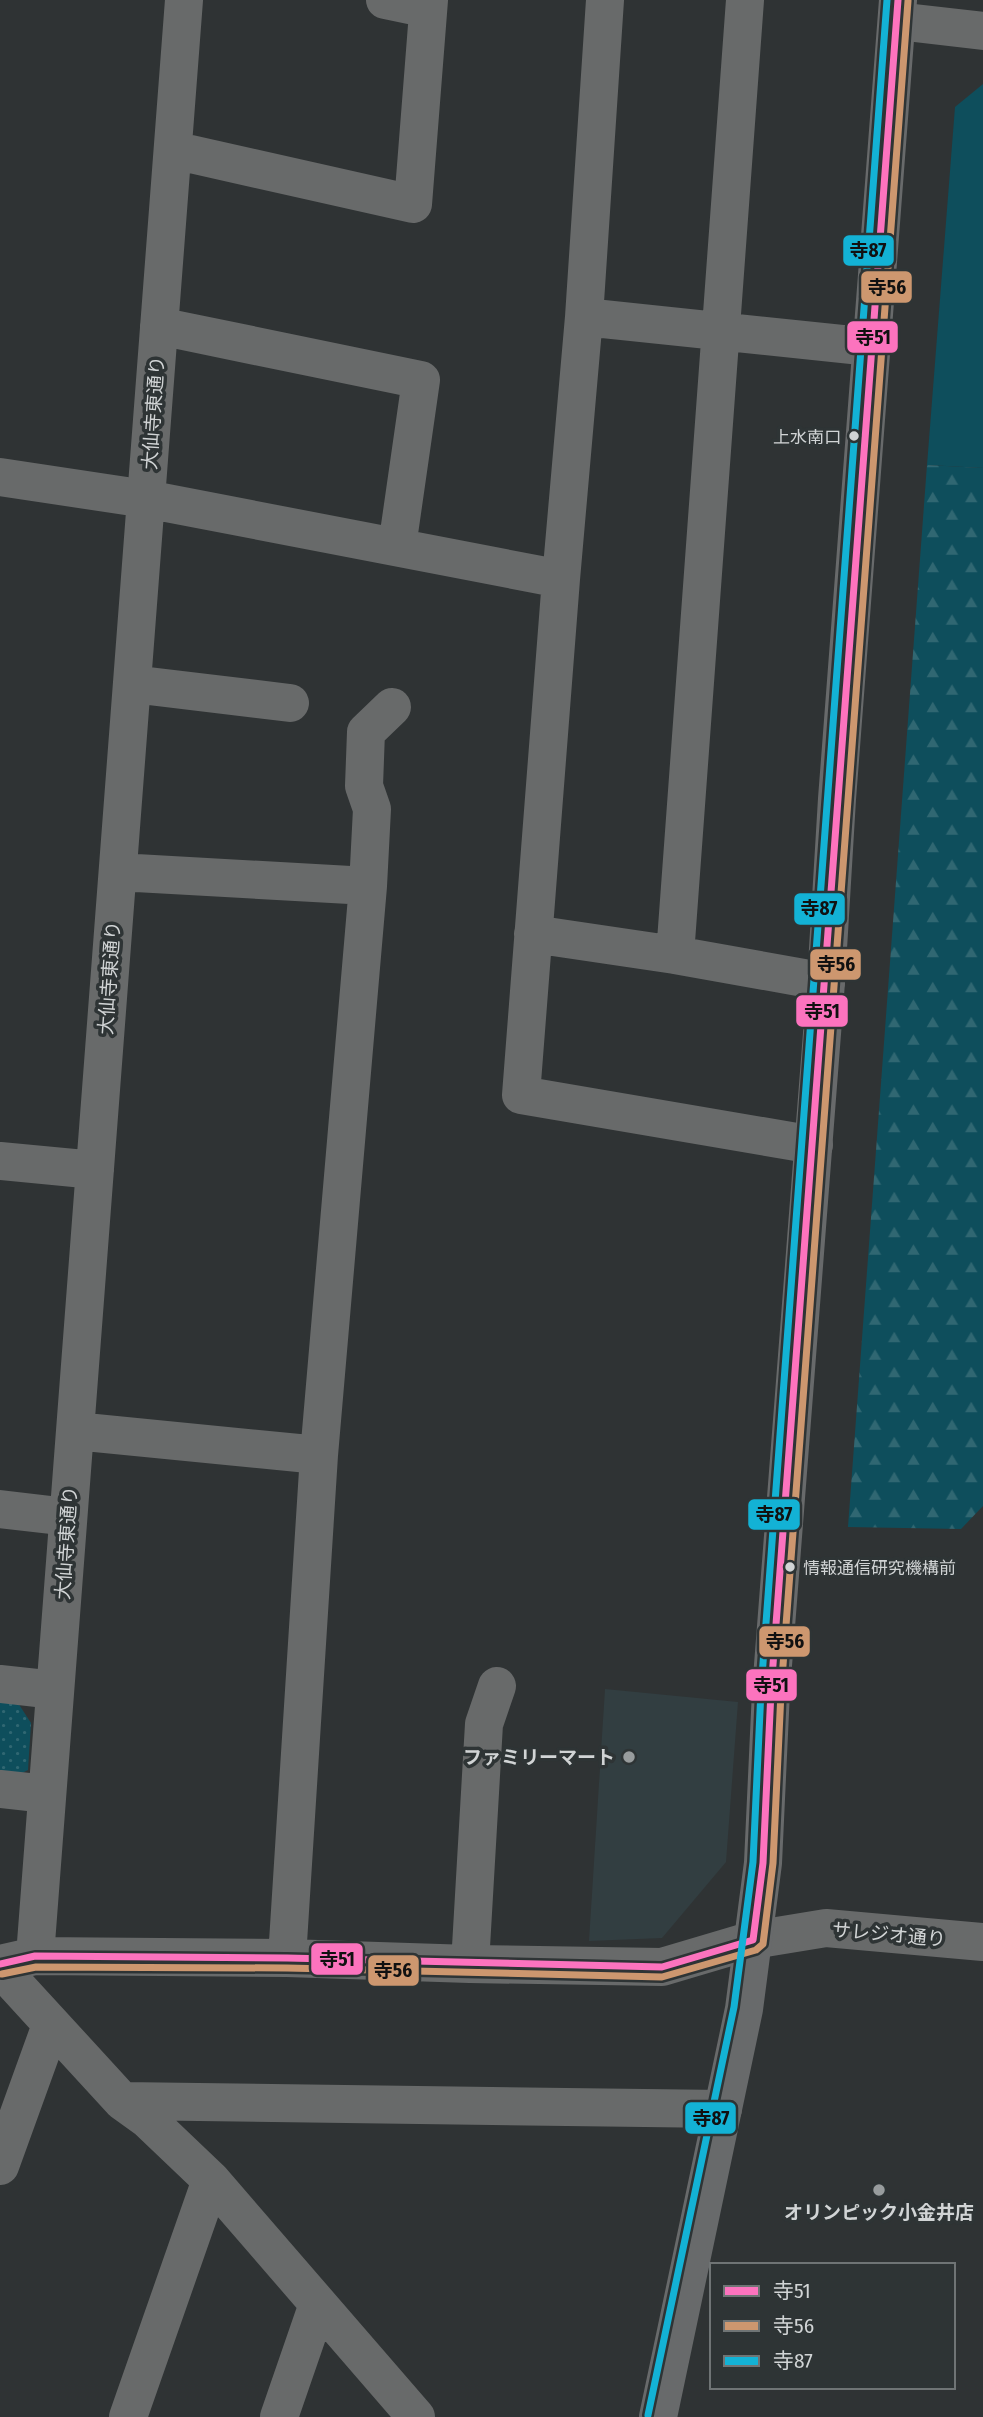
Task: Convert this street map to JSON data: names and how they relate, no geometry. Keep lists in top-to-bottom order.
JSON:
{
  "streets": {
    "street": ["大仙寺東通り", "サレジオ通り"]
  },
  "crossings": [
    ["大仙寺東通り", "サレジオ通り"]
  ],
  "places": [
    "上水南口",
    "情報通信研究機構前",
    "ファミリーマート",
    "オリンピック小金井店"
  ],
  "lines": ["transit line 寺51", "transit line 寺87", "transit line 寺56"],
  "legend": ["寺51", "寺56", "寺87"]
}
